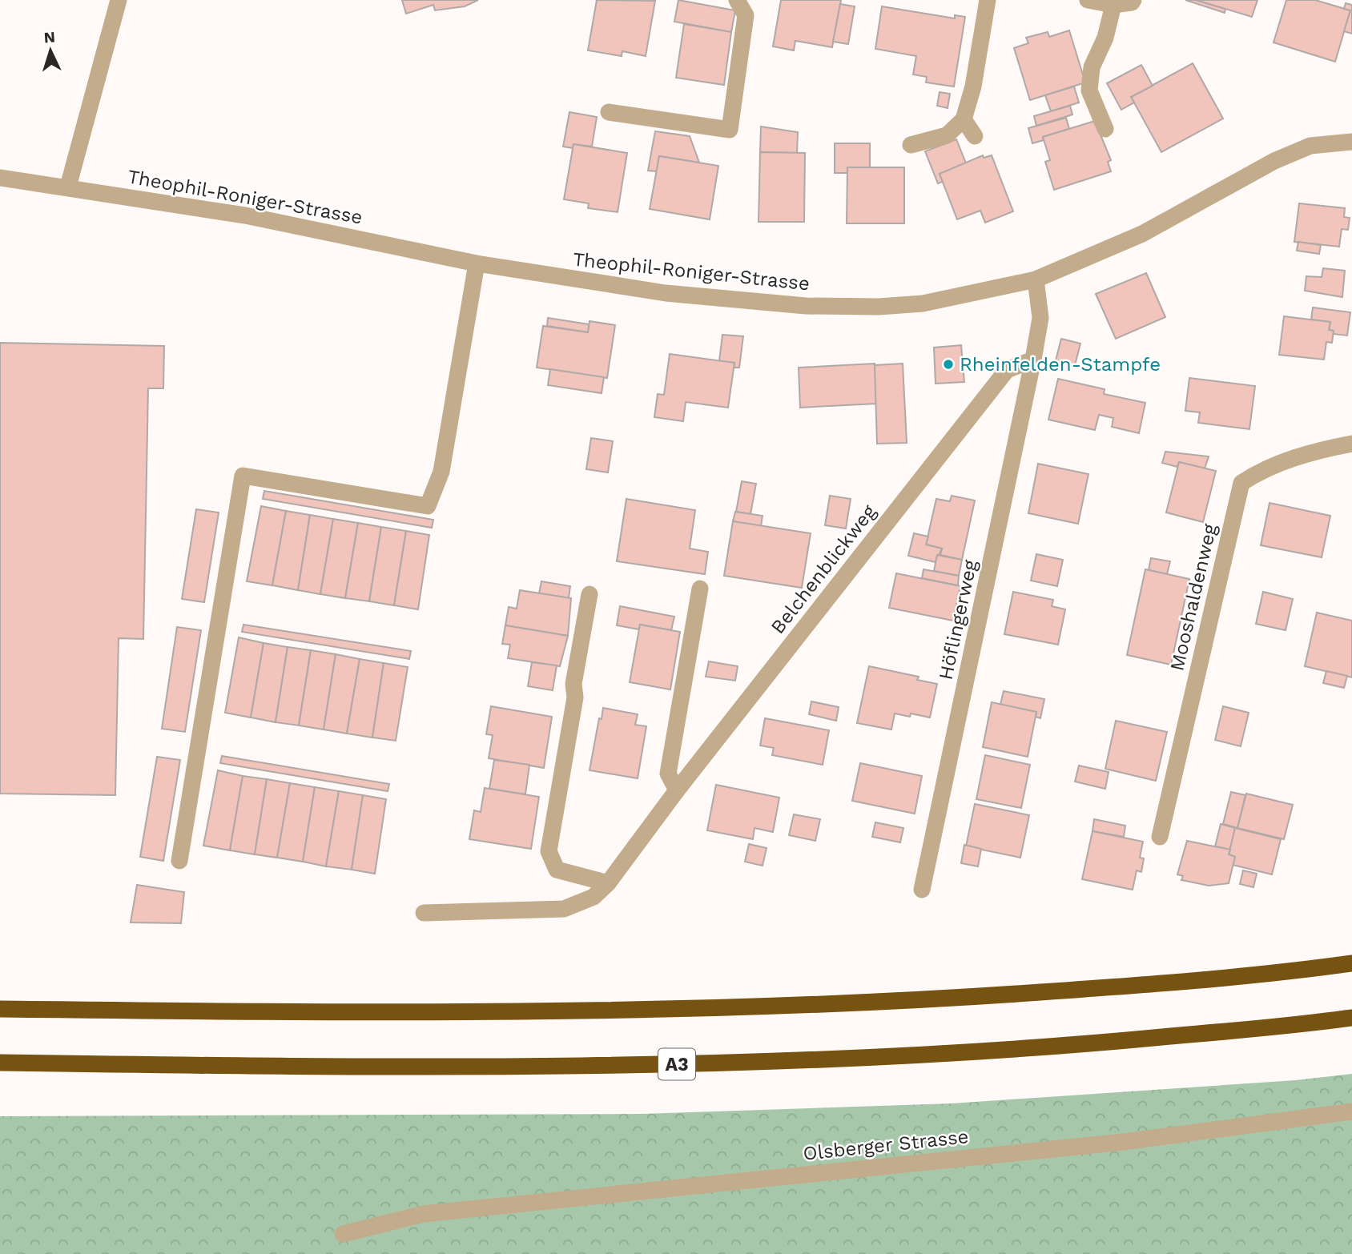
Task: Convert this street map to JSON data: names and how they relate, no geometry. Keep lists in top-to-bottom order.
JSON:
{
  "streets": {
    "highway": ["A3"],
    "street": [
      "Theophil-Roniger-Strasse",
      "Belchenblickweg",
      "Mooshaldenweg",
      "Höflingerweg",
      "Olsberger Strasse"
    ]
  },
  "crossings": [
    ["Belchenblickweg", "Höflingerweg"]
  ],
  "places": ["Rheinfelden-Stampfe"],
  "north": "top"
}
